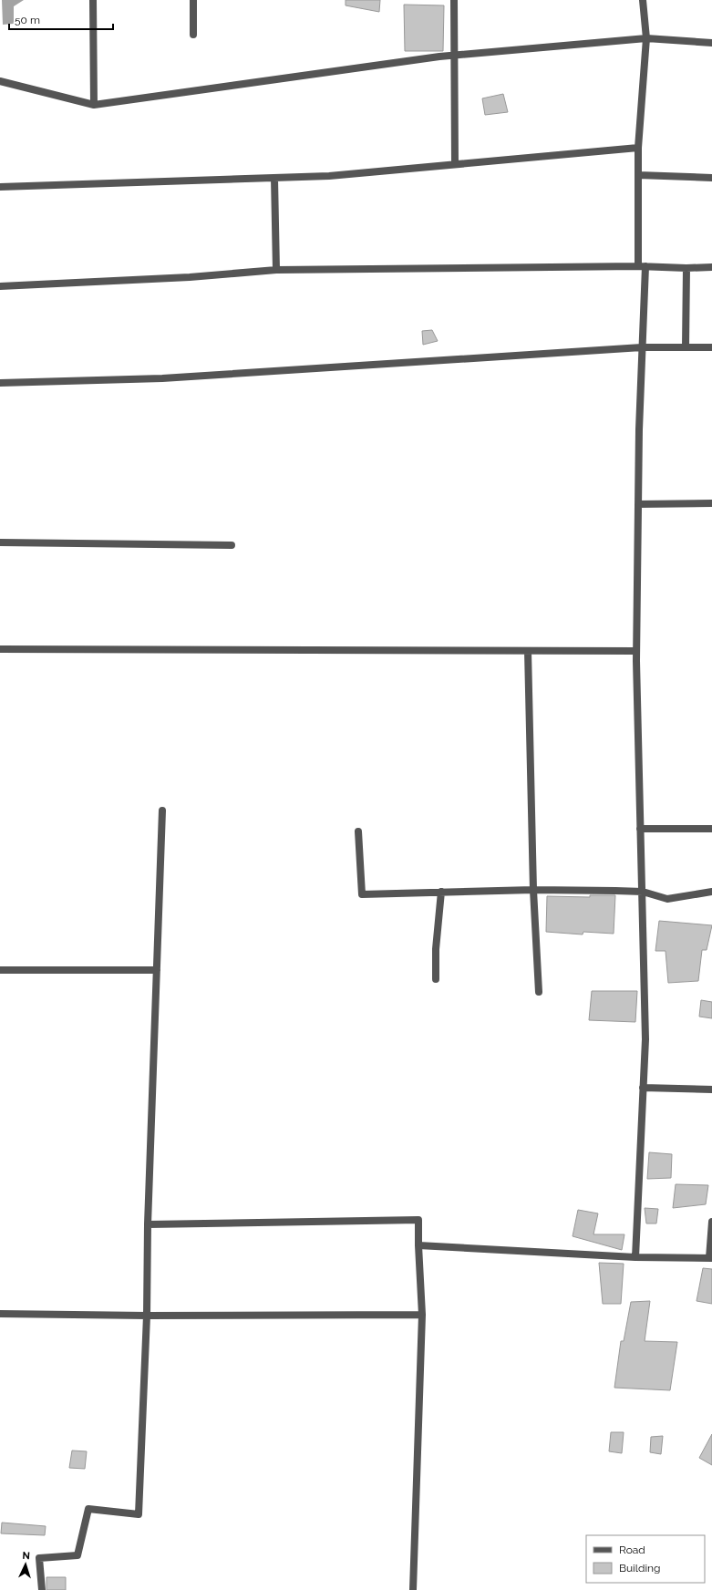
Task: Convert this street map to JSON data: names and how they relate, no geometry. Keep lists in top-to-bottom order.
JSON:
{
  "legend": ["Road", "Building"],
  "scale_bar": "50 m",
  "north": "top"
}
